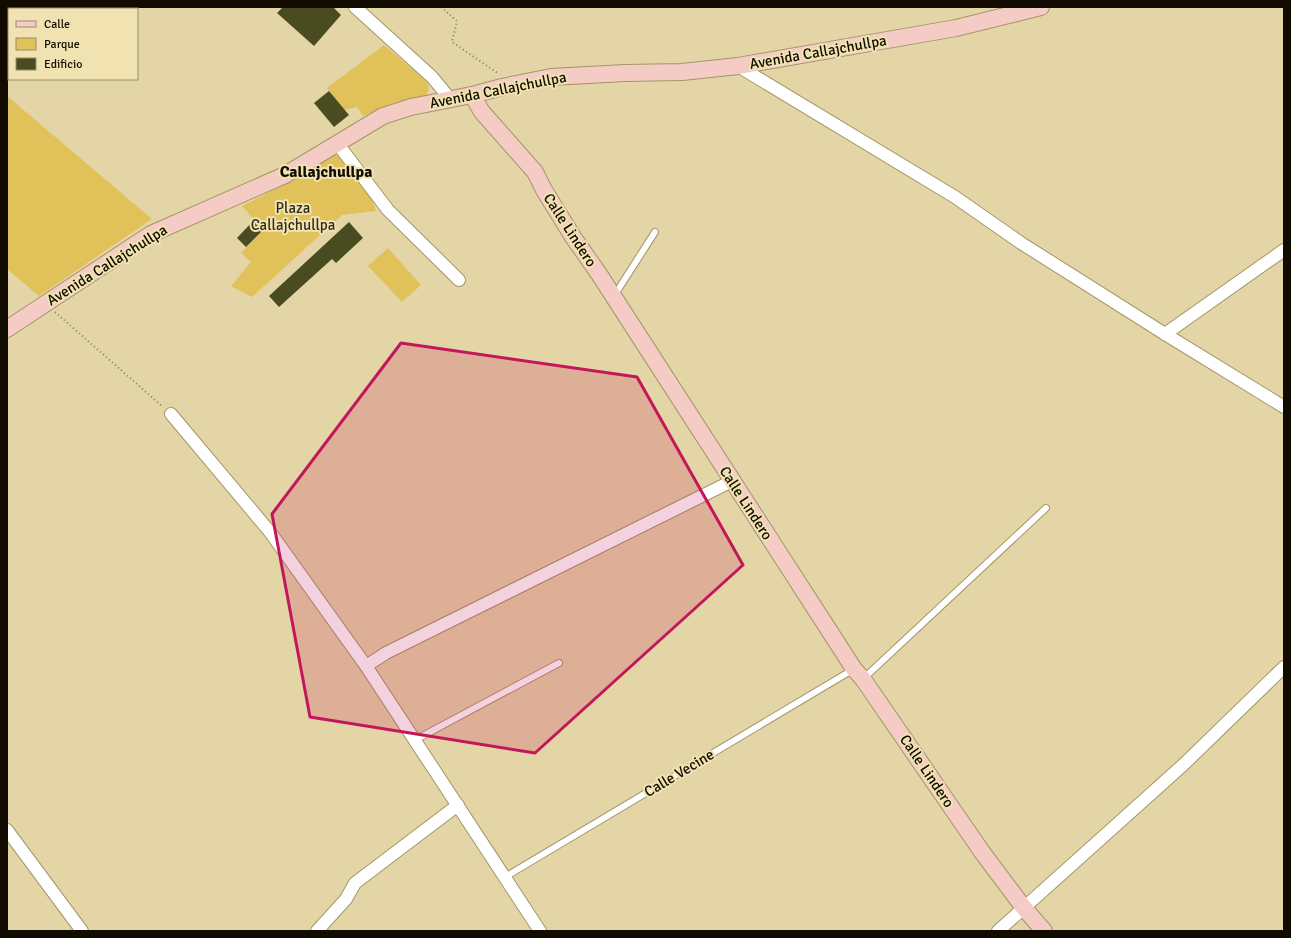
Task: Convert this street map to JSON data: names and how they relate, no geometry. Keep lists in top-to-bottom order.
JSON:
{
  "streets": {
    "main road": ["Avenida Callajchullpa", "Calle Lindero"],
    "lane": ["Calle Vecine"]
  },
  "crossings": [
    ["Avenida Callajchullpa", "Calle Lindero"],
    ["Calle Lindero", "Calle Vecine"]
  ],
  "districts": ["Callajchullpa"],
  "parks": ["Plaza Callajchullpa"],
  "legend": ["Calle", "Parque", "Edificio"]
}
